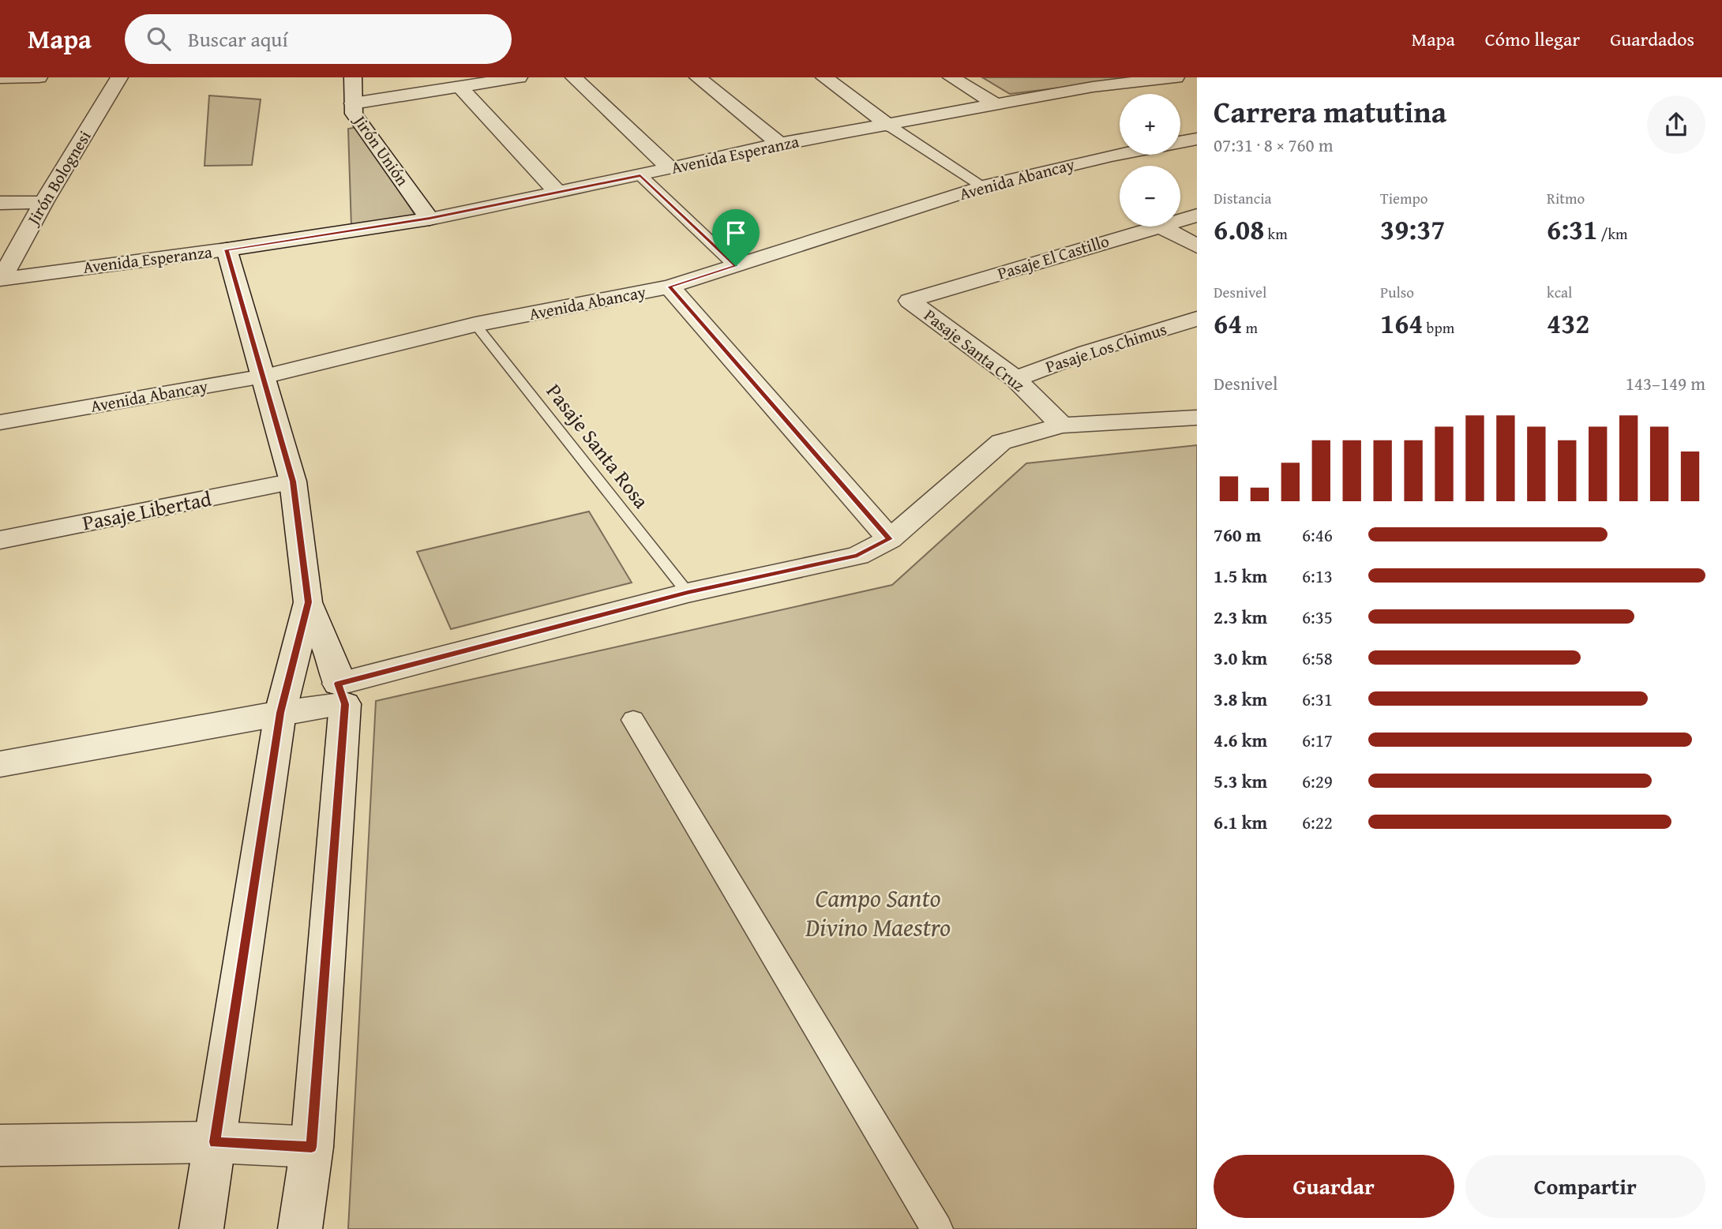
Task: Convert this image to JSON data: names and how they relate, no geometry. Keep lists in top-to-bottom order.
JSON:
{
  "streets": {
    "street": [
      "Jirón Unión",
      "Avenida Esperanza",
      "Jirón Bolognesi",
      "Avenida Abancay",
      "Pasaje El Castillo",
      "Pasaje Los Chimus",
      "Pasaje Santa Cruz",
      "Pasaje Libertad"
    ],
    "lane": ["Pasaje Santa Rosa"]
  },
  "crossings": [
    ["Jirón Unión", "Avenida Esperanza"],
    ["Avenida Esperanza", "Jirón Bolognesi"],
    ["Avenida Abancay", "Pasaje Santa Rosa"],
    ["Pasaje El Castillo", "Pasaje Santa Cruz"],
    ["Pasaje Los Chimus", "Pasaje Santa Cruz"]
  ],
  "parks": ["Campo Santo Divino Maestro"],
  "page": {
    "header": "Mapa",
    "search": "Buscar aquí",
    "nav": ["Mapa", "Cómo llegar", "Guardados"],
    "heading": ["Carrera matutina", "07:31 · 8 × 760 m"],
    "map_buttons": ["+", "−"],
    "stats": [
      ["Distancia", "6.08 km"],
      ["Tiempo", "39:37"],
      ["Ritmo", "6:31 /km"],
      ["Desnivel", "64 m"],
      ["Pulso", "164 bpm"],
      ["kcal", "432"]
    ],
    "chart": ["Desnivel", "143–149 m"],
    "list": [
      {
        "name": "760 m",
        "note": "6:46"
      },
      {
        "name": "1.5 km",
        "note": "6:13"
      },
      {
        "name": "2.3 km",
        "note": "6:35"
      },
      {
        "name": "3.0 km",
        "note": "6:58"
      },
      {
        "name": "3.8 km",
        "note": "6:31"
      },
      {
        "name": "4.6 km",
        "note": "6:17"
      },
      {
        "name": "5.3 km",
        "note": "6:29"
      },
      {
        "name": "6.1 km",
        "note": "6:22"
      }
    ],
    "buttons": ["Guardar", "Compartir"]
  }
}
